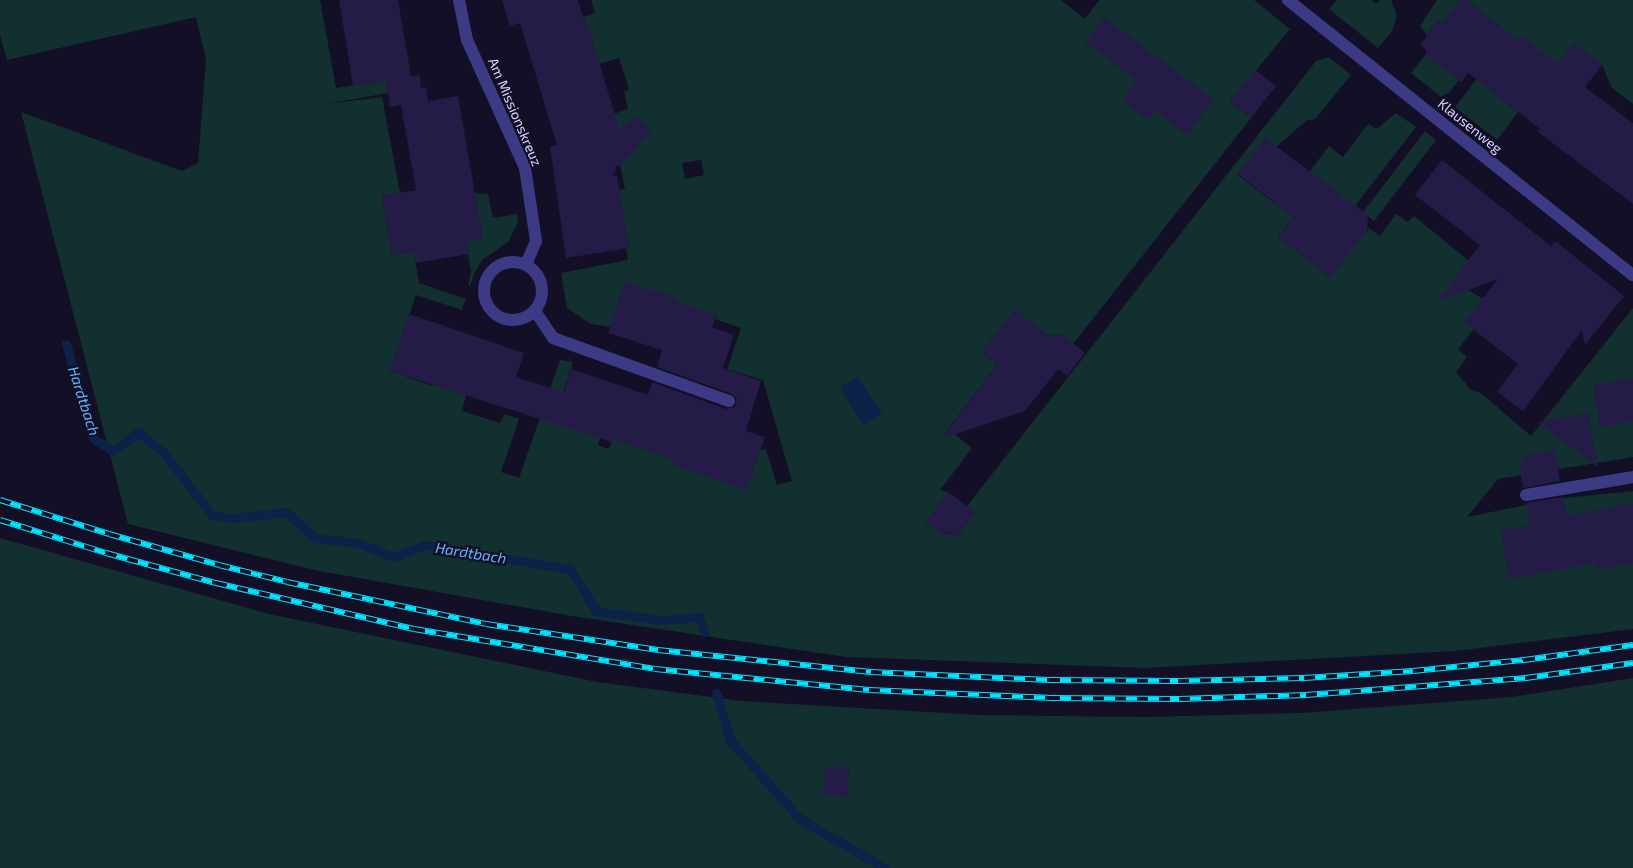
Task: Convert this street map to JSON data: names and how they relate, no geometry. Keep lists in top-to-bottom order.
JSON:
{
  "streets": {
    "street": ["Am Missionskreuz", "Klausenweg"]
  },
  "water": ["Hardtbach"]
}
